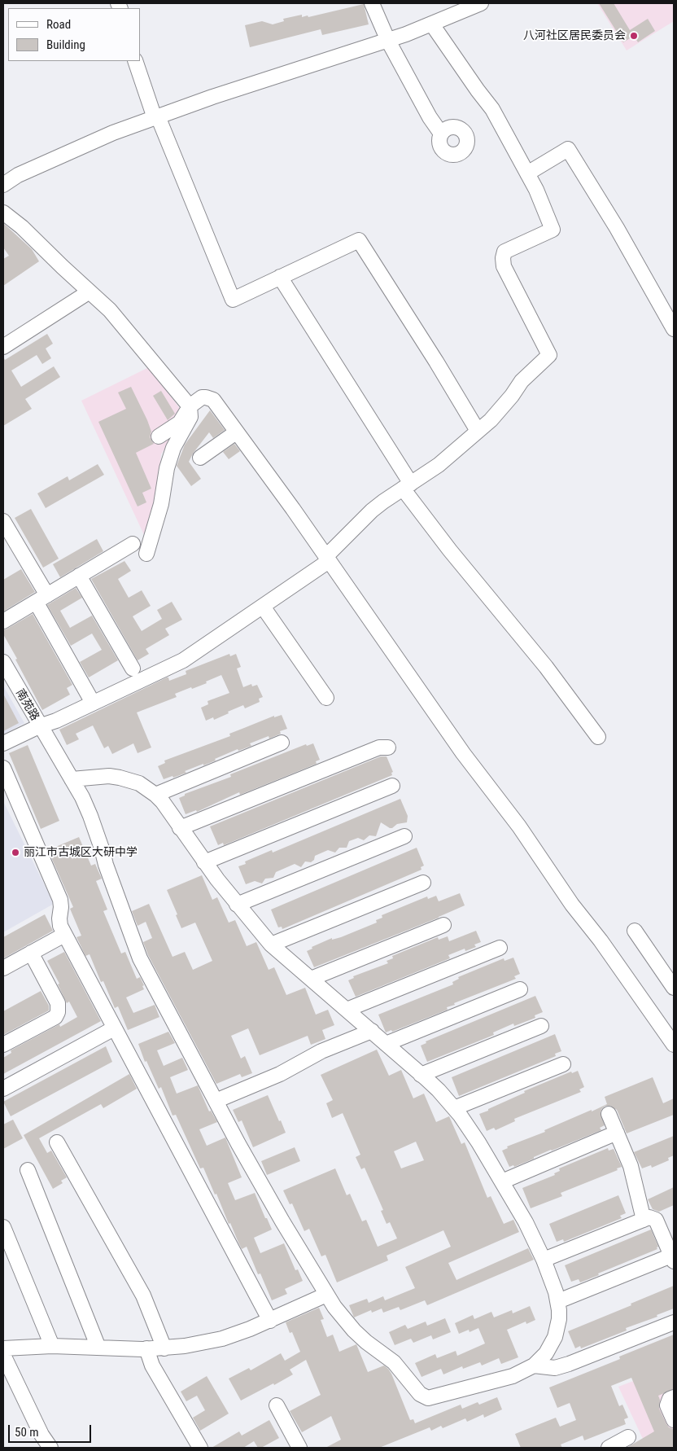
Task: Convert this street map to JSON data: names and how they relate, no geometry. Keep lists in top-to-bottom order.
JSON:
{
  "streets": {
    "street": ["南苑路"]
  },
  "places": ["八河社区居民委员会", "丽江市古城区大研中学"],
  "legend": ["Road", "Building"],
  "scale_bar": "50 m"
}
